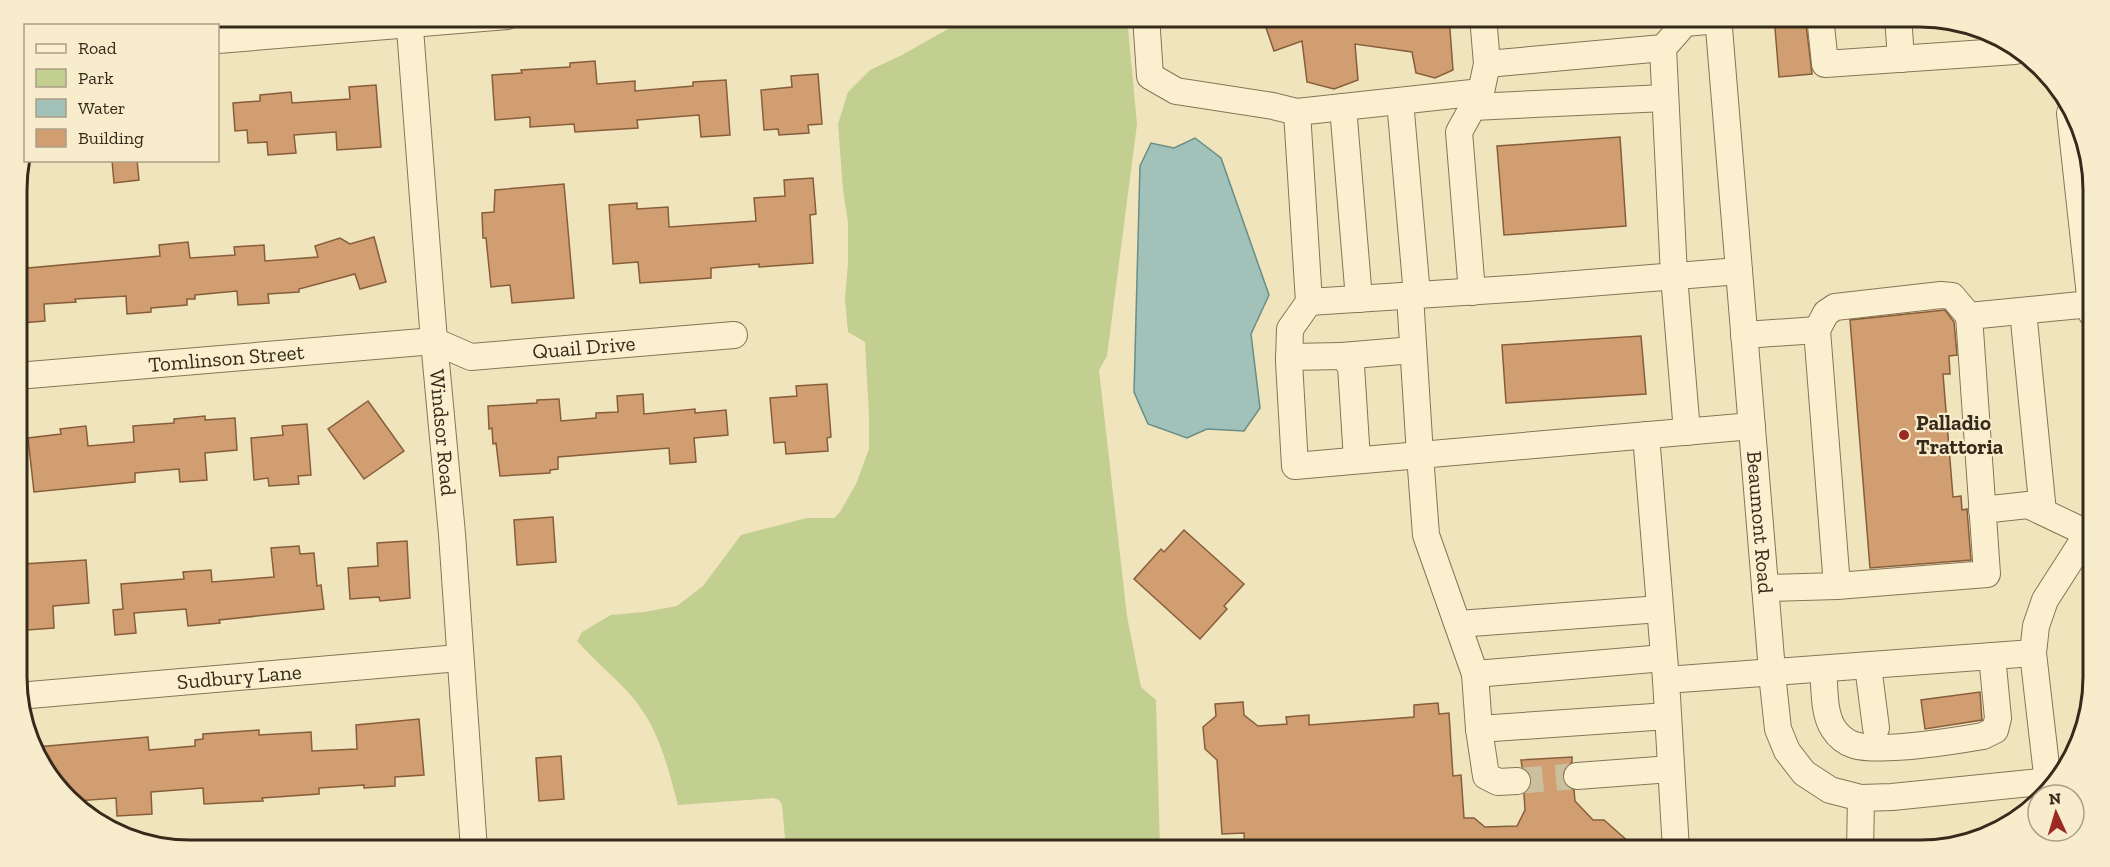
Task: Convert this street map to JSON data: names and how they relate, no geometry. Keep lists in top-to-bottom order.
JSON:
{
  "streets": {
    "street": [
      "Quail Drive",
      "Tomlinson Street",
      "Windsor Road",
      "Beaumont Road",
      "Sudbury Lane"
    ]
  },
  "crossings": [
    ["Quail Drive", "Tomlinson Street"],
    ["Quail Drive", "Windsor Road"],
    ["Tomlinson Street", "Windsor Road"],
    ["Windsor Road", "Sudbury Lane"]
  ],
  "places": ["Palladio Trattoria"],
  "legend": [
    "Road",
    "Park",
    "Water",
    "Building"
  ],
  "north": "top"
}
